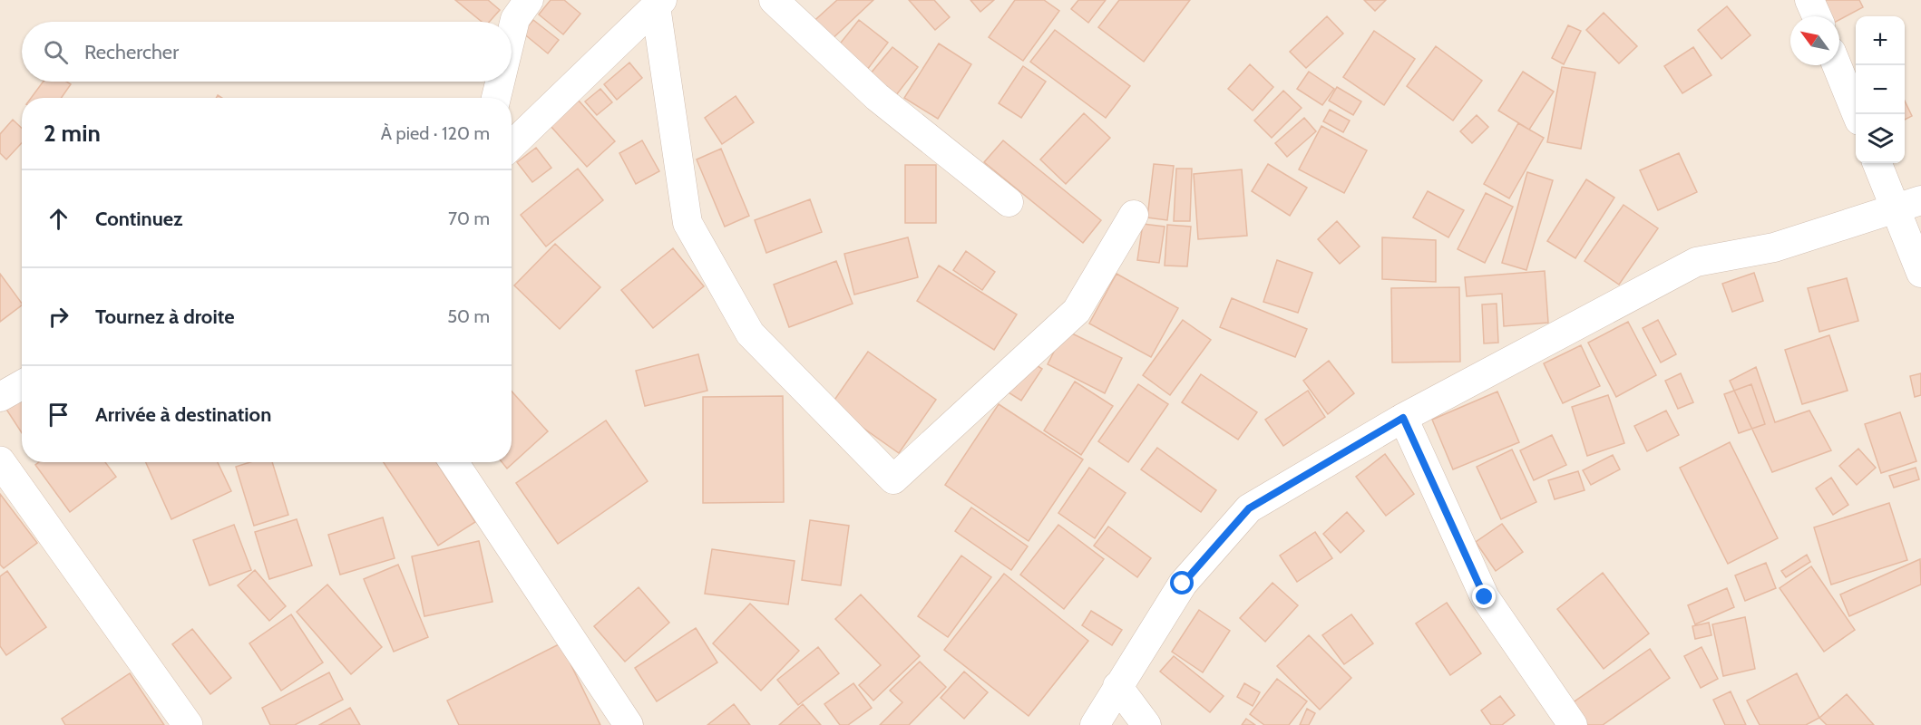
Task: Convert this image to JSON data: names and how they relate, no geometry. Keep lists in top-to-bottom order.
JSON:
{
  "north": "top left",
  "page": {
    "map_buttons": ["+", "−"],
    "search": "Rechercher",
    "heading": ["2 min", "À pied · 120 m"],
    "list": [
      ["Continuez", "70 m"],
      ["Tournez à droite", "50 m"],
      "Arrivée à destination"
    ]
  }
}
